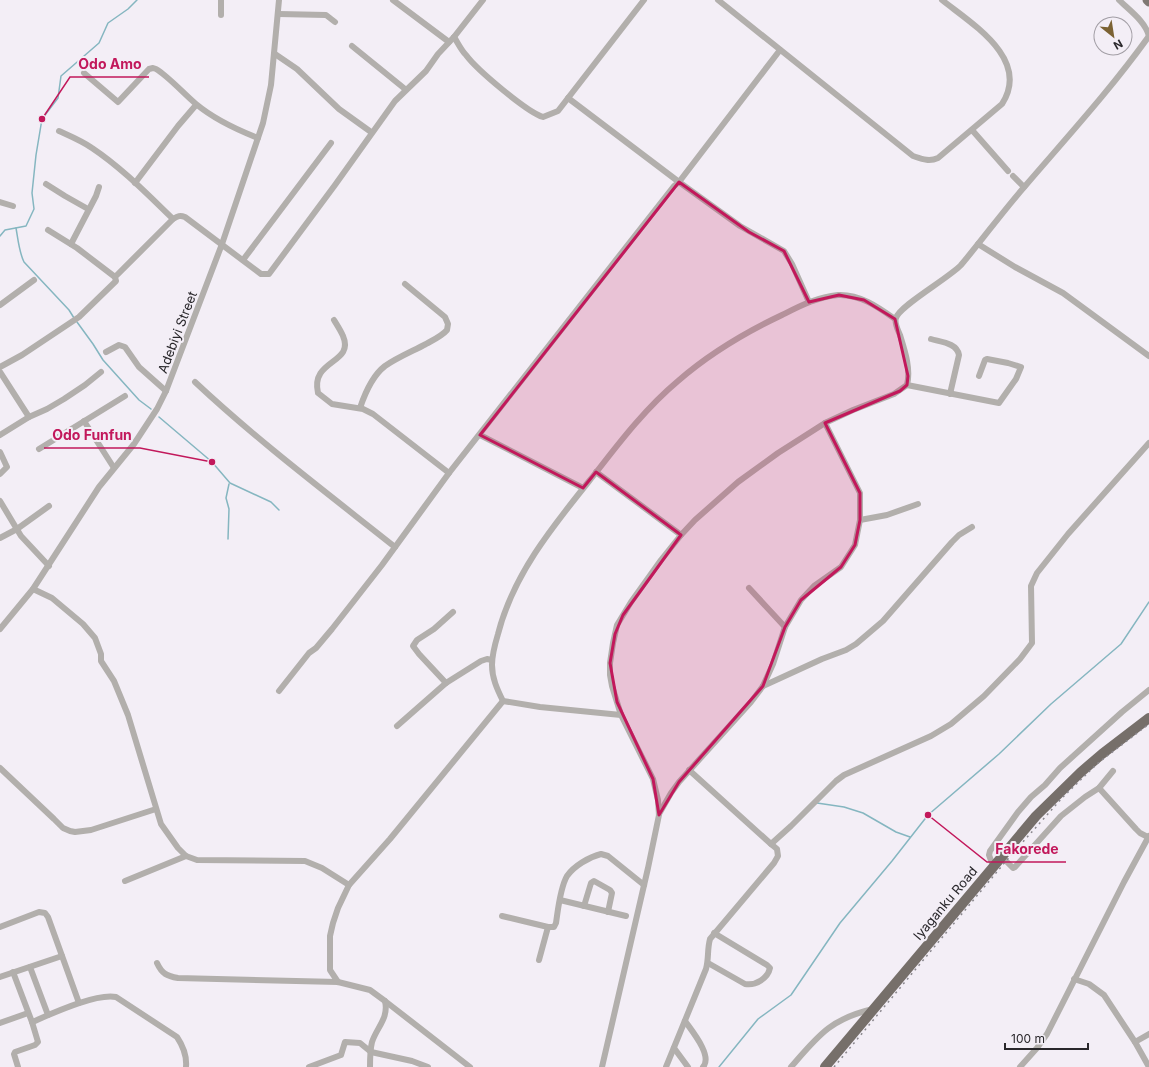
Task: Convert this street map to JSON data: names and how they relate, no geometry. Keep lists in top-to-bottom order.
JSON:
{
  "streets": {
    "highway": ["Iyaganku Road"],
    "street": ["Adebiyi Street"]
  },
  "places": ["Odo Amo", "Odo Funfun", "Fakorede"],
  "scale_bar": "100 m",
  "north": "bottom right"
}
